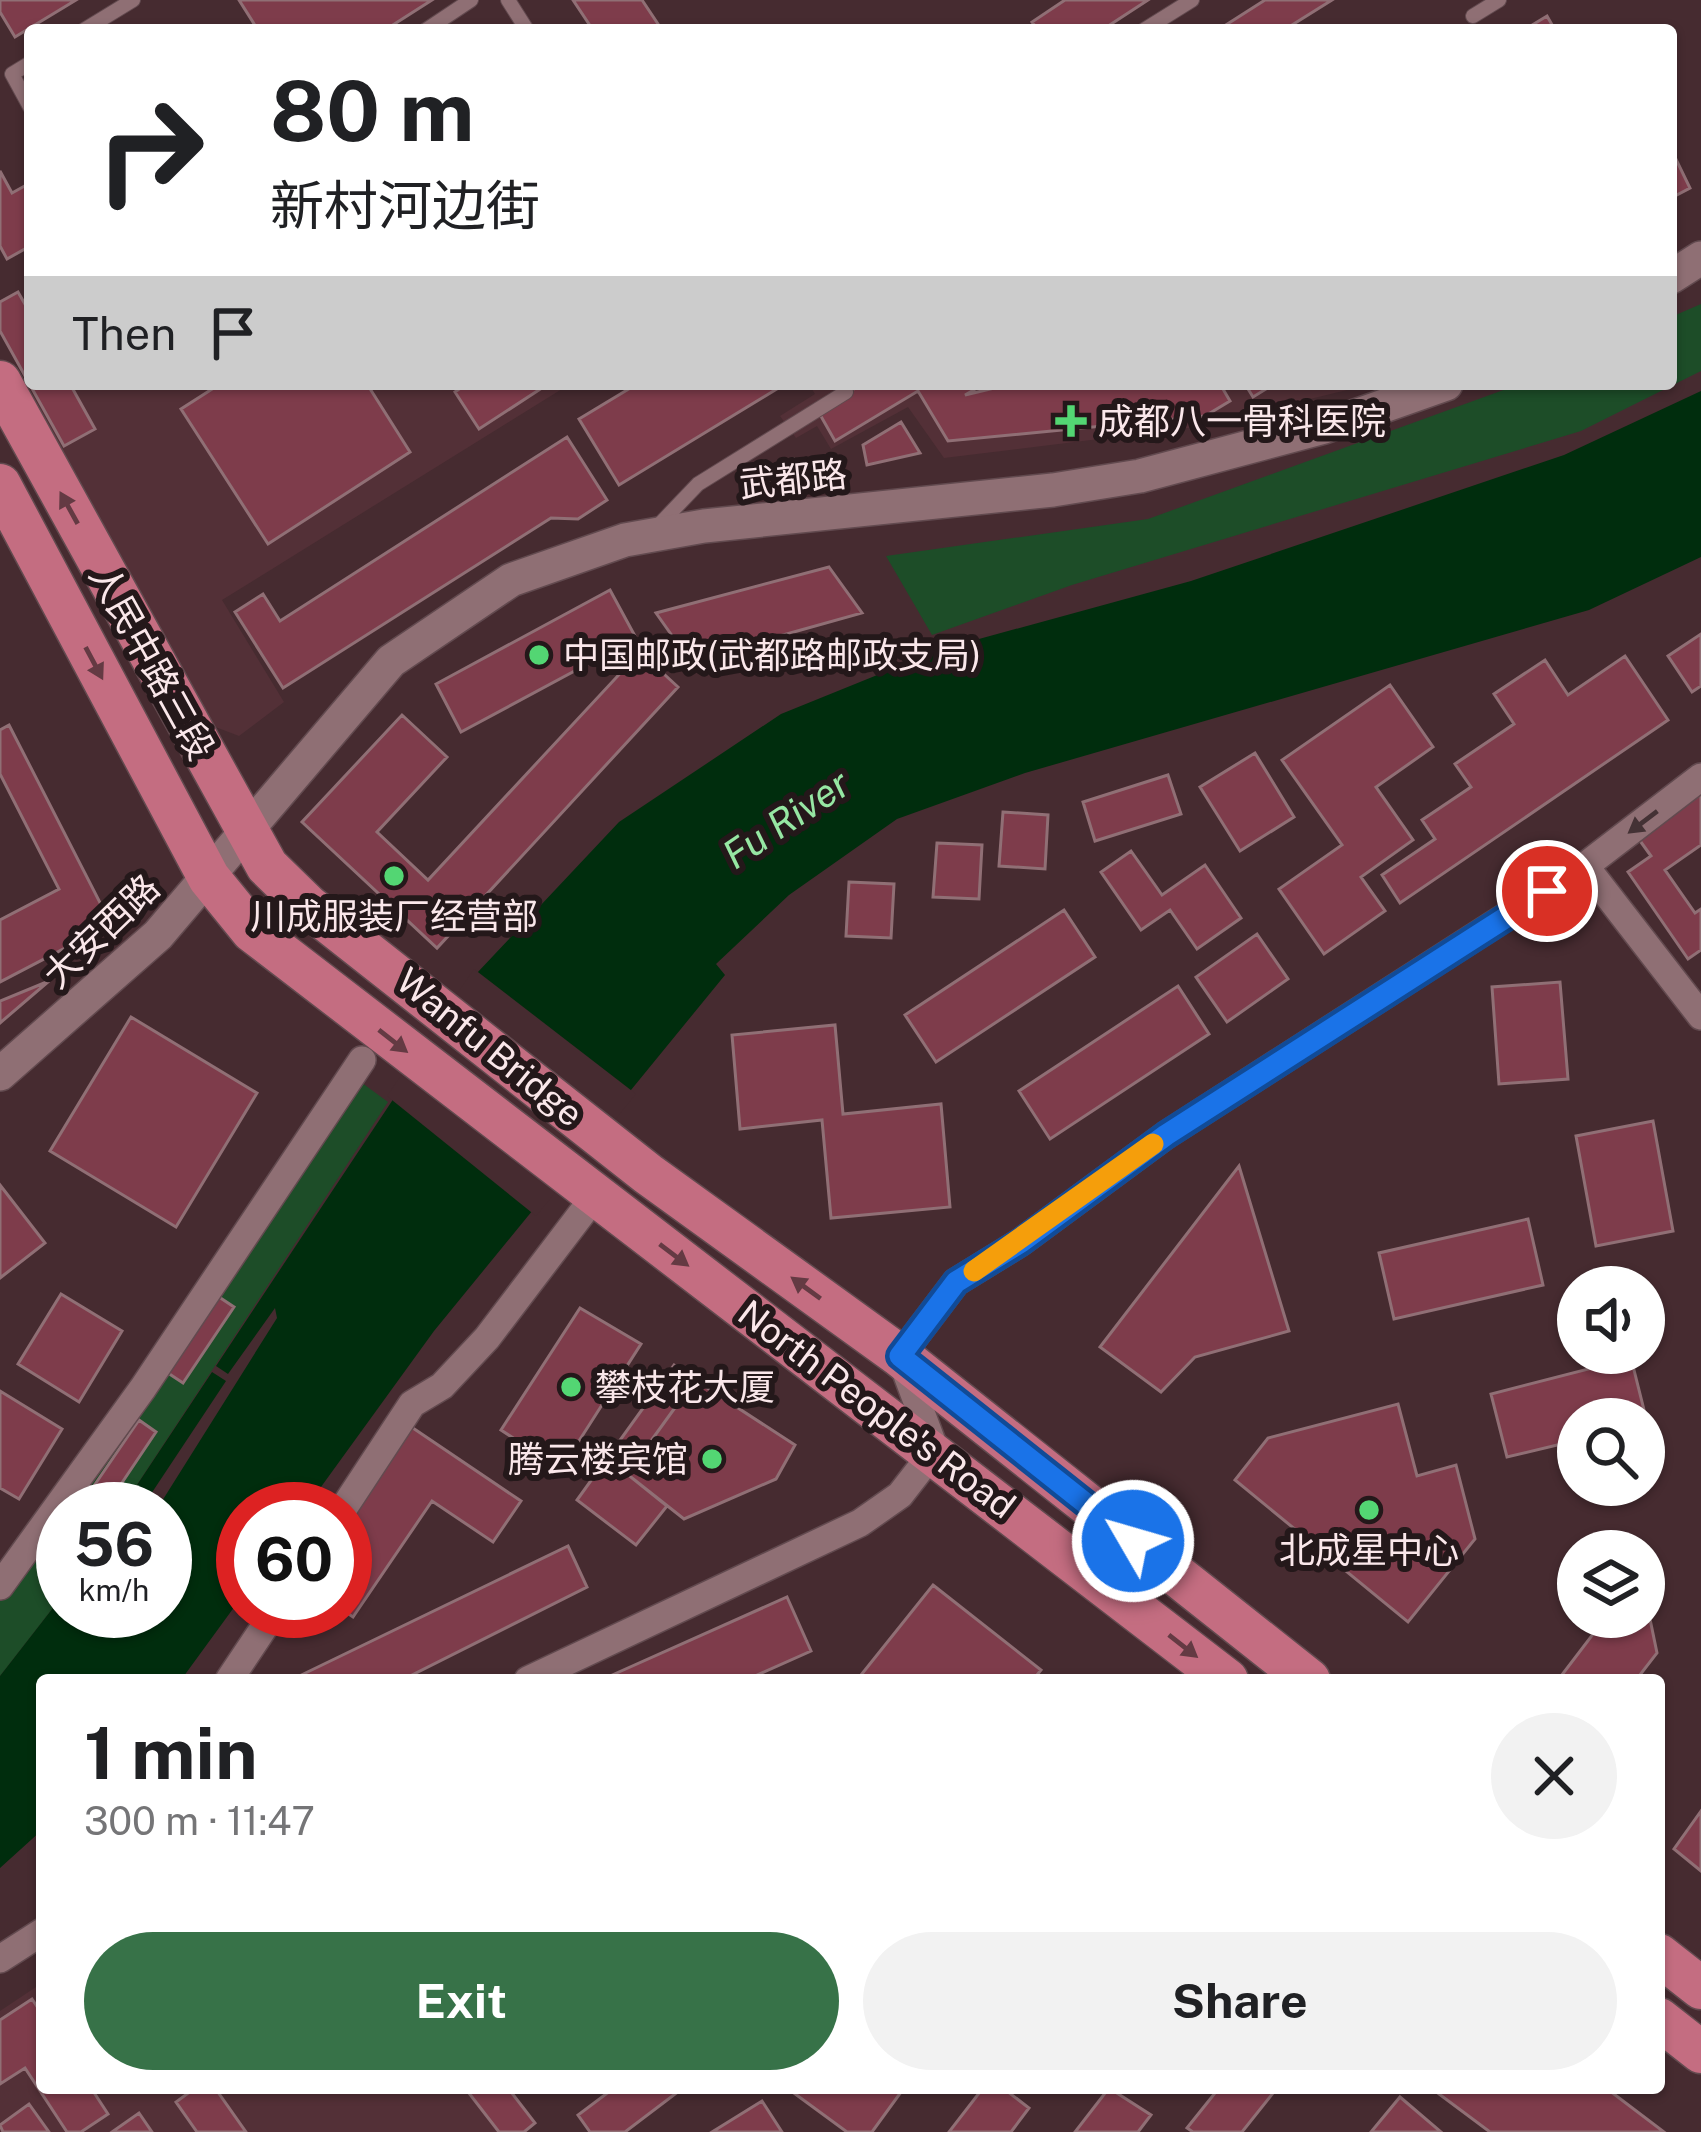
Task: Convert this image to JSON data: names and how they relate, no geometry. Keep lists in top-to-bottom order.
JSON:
{
  "streets": {
    "main road": ["人民中路三段", "Wanfu Bridge", "North People's Road"],
    "street": ["武都路", "大安西路"]
  },
  "crossings": [
    ["武都路", "人民中路三段"],
    ["武都路", "大安西路"],
    ["人民中路三段", "大安西路"],
    ["人民中路三段", "Wanfu Bridge"],
    ["Wanfu Bridge", "North People's Road"]
  ],
  "water": ["Fu River"],
  "places": {
    "health": ["成都八一骨科医院"],
    "other": [
      "中国邮政(武都路邮政支局)",
      "川成服装厂经营部",
      "攀枝花大厦",
      "腾云楼宾馆",
      "北成星中心"
    ]
  },
  "page": {
    "turn": ["80 m", "新村河边街"],
    "then": "Then",
    "speed": "56 km/h",
    "limit": "60",
    "heading": ["1 min", "300 m · 11:47"],
    "buttons": ["Exit", "Share"]
  }
}
